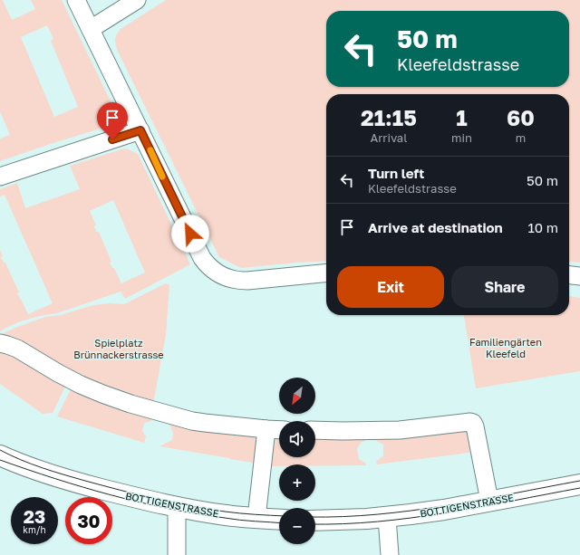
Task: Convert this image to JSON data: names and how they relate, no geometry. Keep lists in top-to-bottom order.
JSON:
{
  "streets": {
    "street": ["BOTTIGENSTRASSE"]
  },
  "parks": ["Familiengärten Kleefeld", "Spielplatz Brünnackerstrasse"],
  "north": "bottom left",
  "page": {
    "turn": ["50 m", "Kleefeldstrasse"],
    "eta": [
      "21:15",
      "Arrival",
      "1",
      "min",
      "60",
      "m"
    ],
    "list": [
      {
        "name": "Turn left",
        "note": "Kleefeldstrasse",
        "value": "50 m"
      },
      {
        "name": "Arrive at destination",
        "value": "10 m"
      }
    ],
    "buttons": ["Exit", "Share"],
    "map_buttons": ["+", "−"],
    "speed": "23 km/h",
    "limit": "30"
  }
}
